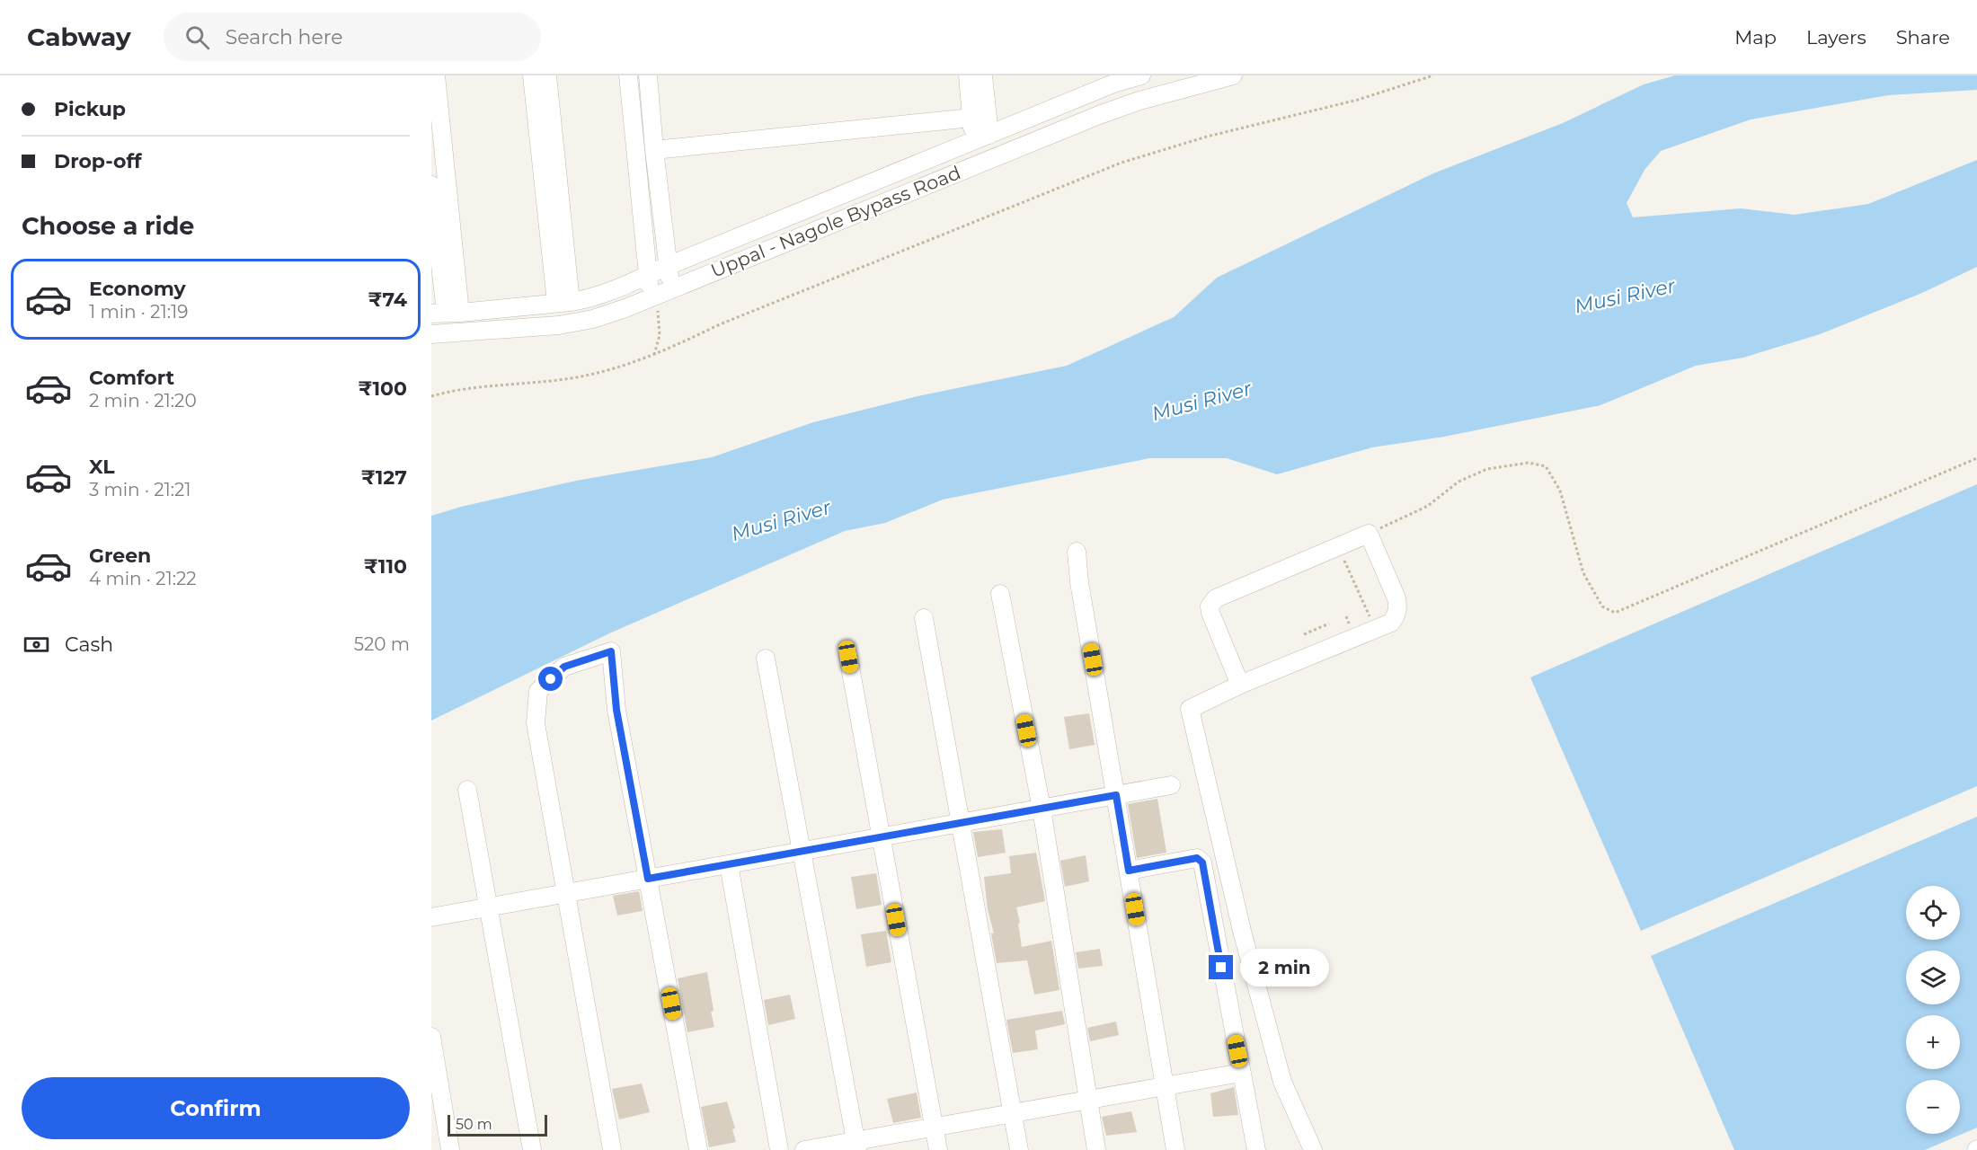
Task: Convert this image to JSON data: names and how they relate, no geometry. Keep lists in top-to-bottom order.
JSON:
{
  "streets": {
    "street": ["Uppal - Nagole Bypass Road"]
  },
  "water": ["Musi River"],
  "scale_bar": "50 m",
  "page": {
    "header": "Cabway",
    "search": "Search here",
    "nav": ["Map", "Layers", "Share"],
    "banner": ["Pickup", "Drop-off"],
    "heading": "Choose a ride",
    "list": [
      {
        "name": "Economy",
        "note": "1 min · 21:19",
        "value": "₹74"
      },
      {
        "name": "Comfort",
        "note": "2 min · 21:20",
        "value": "₹100"
      },
      {
        "name": "XL",
        "note": "3 min · 21:21",
        "value": "₹127"
      },
      {
        "name": "Green",
        "note": "4 min · 21:22",
        "value": "₹110"
      }
    ],
    "pay": ["Cash", "520 m"],
    "map_buttons": ["+", "−"],
    "bubble": "2 min",
    "buttons": "Confirm",
    "scale": "50 m"
  }
}
